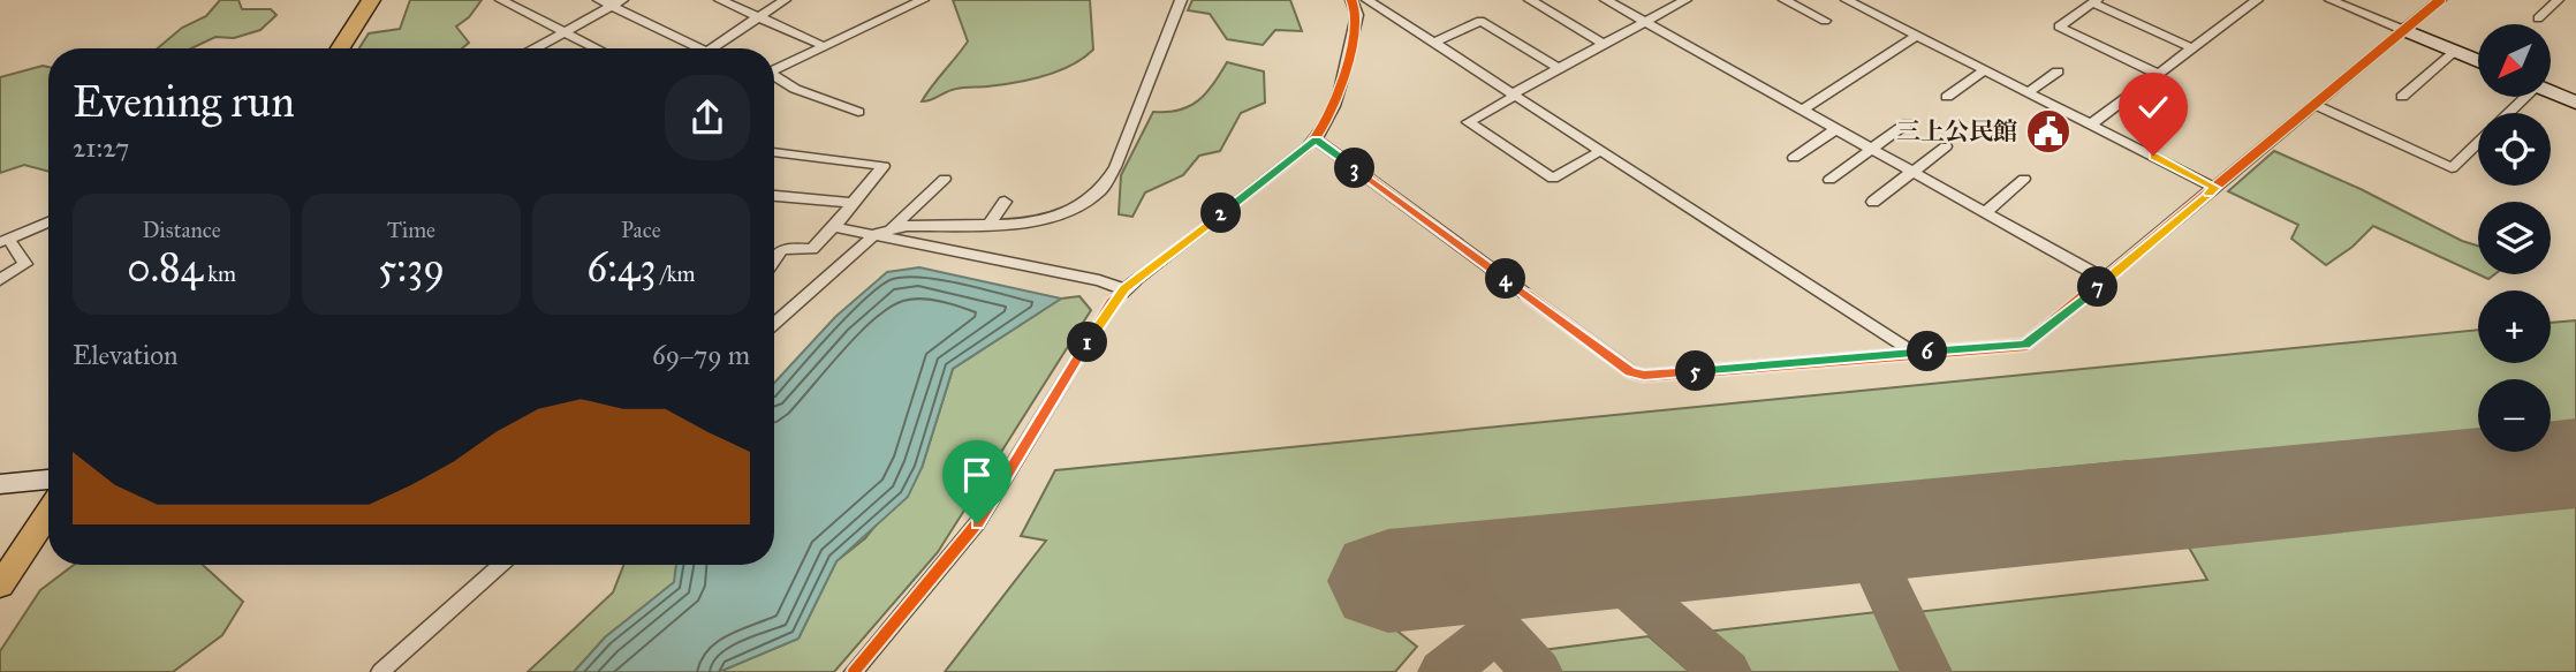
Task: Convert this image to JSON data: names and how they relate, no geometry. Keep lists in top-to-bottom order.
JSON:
{
  "places": {
    "public building": ["三上公民館"]
  },
  "north": "bottom left",
  "page": {
    "map_buttons": ["+", "−"],
    "heading": ["Evening run", "21:27"],
    "pins": [
      "3",
      "2",
      "4",
      "7",
      "1",
      "6",
      "5"
    ],
    "stats": [
      ["Distance", "0.84 km"],
      ["Time", "5:39"],
      ["Pace", "6:43 /km"]
    ],
    "chart": ["Elevation", "69–79 m"]
  }
}
